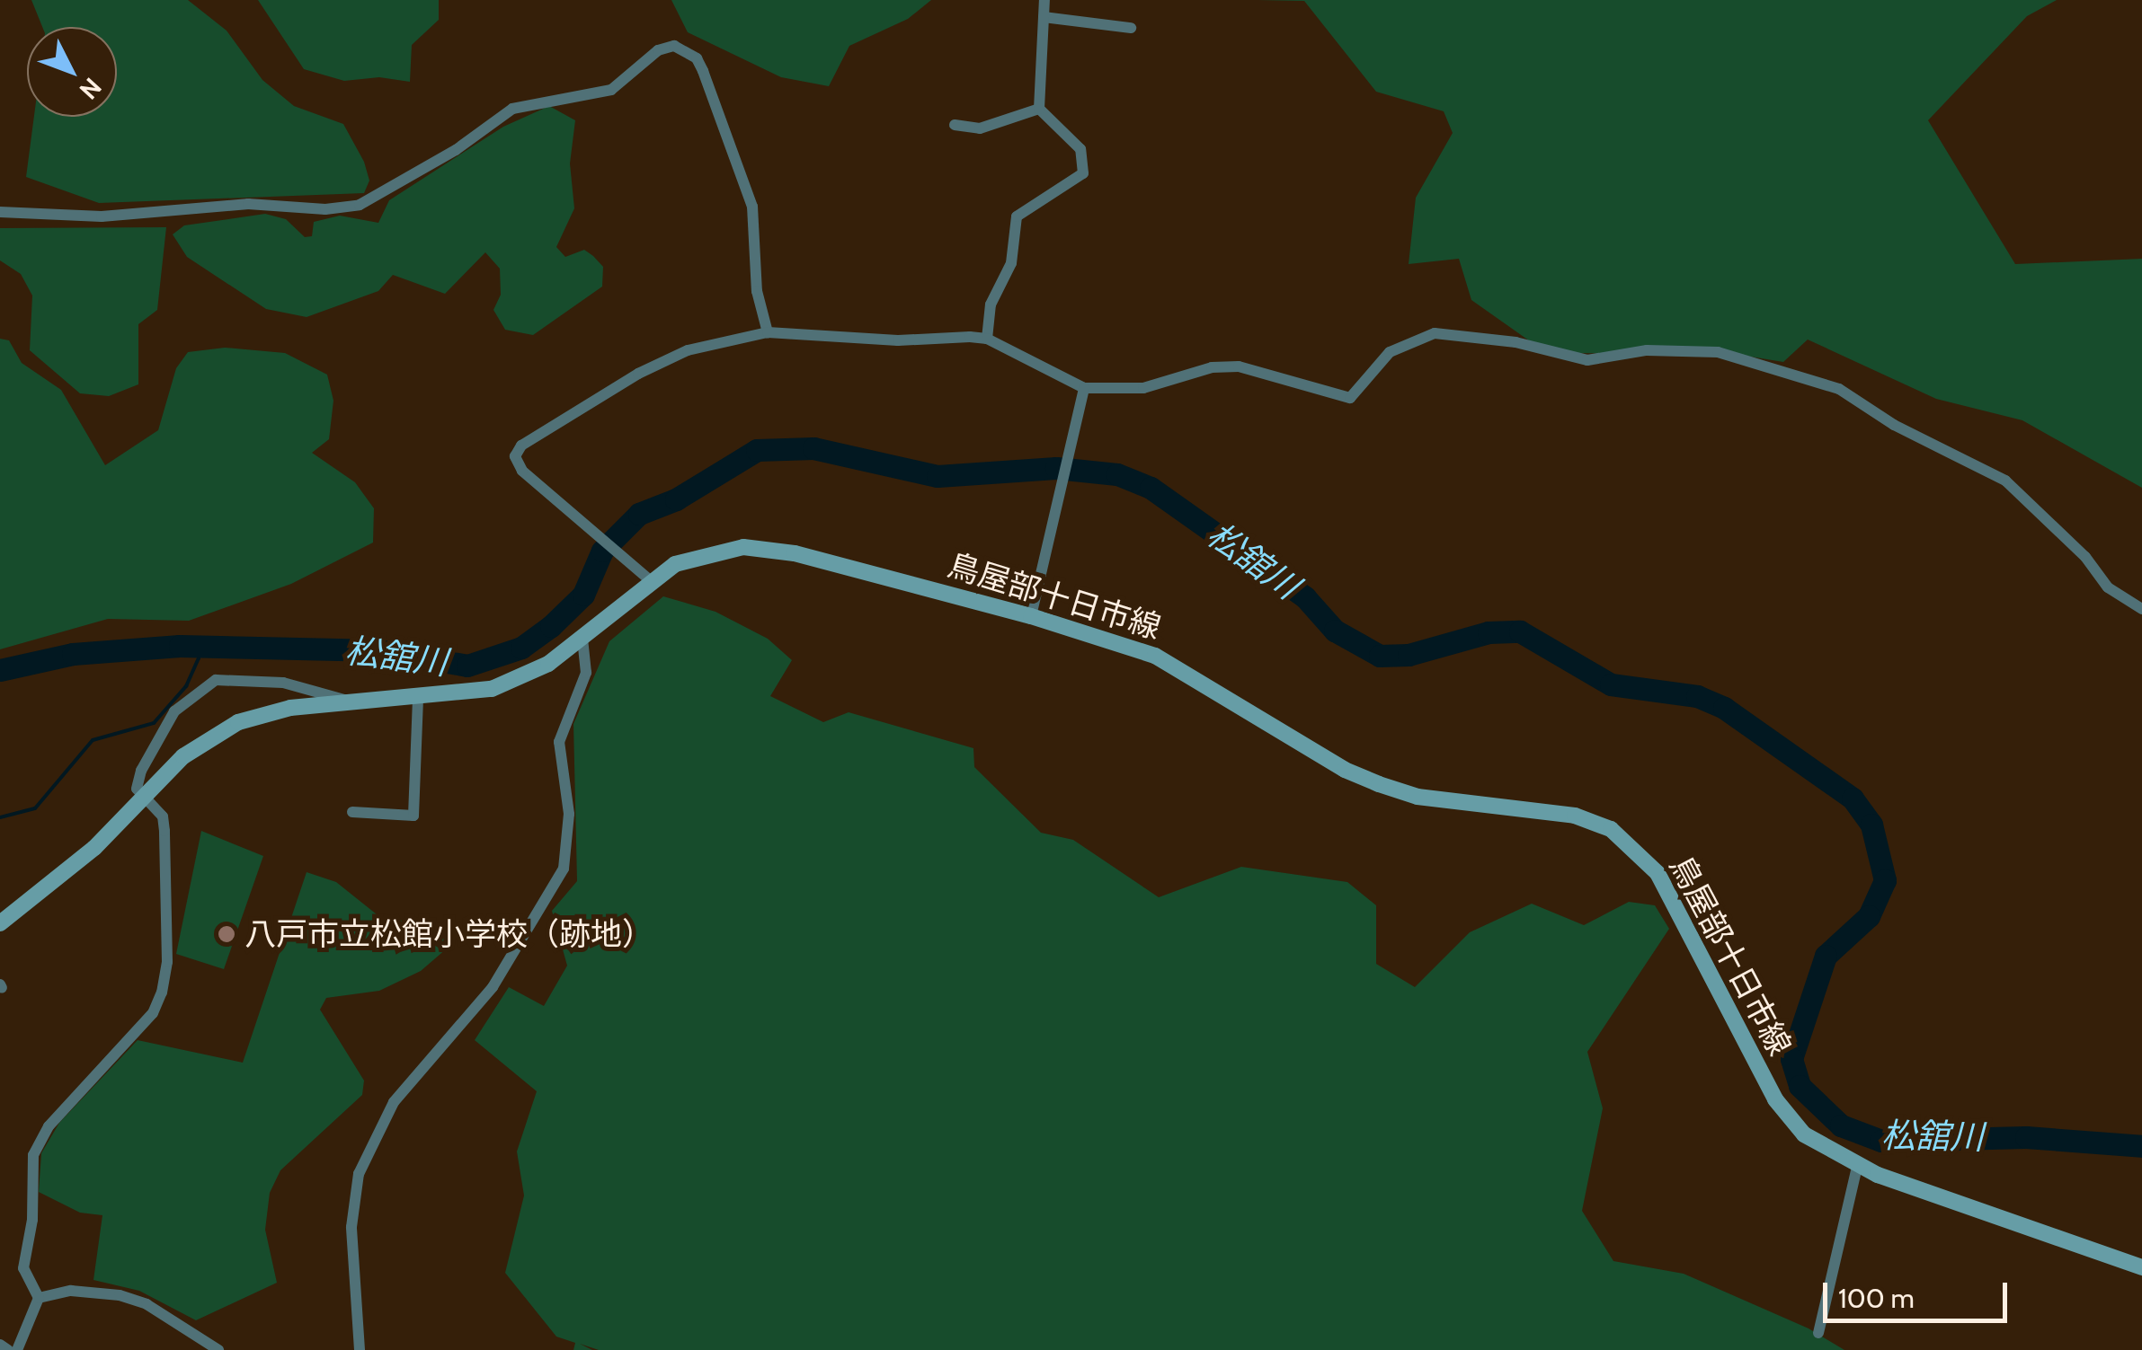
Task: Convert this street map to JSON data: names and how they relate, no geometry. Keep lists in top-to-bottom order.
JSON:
{
  "streets": {
    "main road": ["鳥屋部十日市線"]
  },
  "water": ["松舘川"],
  "places": ["八戸市立松館小学校（跡地）"],
  "scale_bar": "100 m",
  "north": "bottom right"
}
